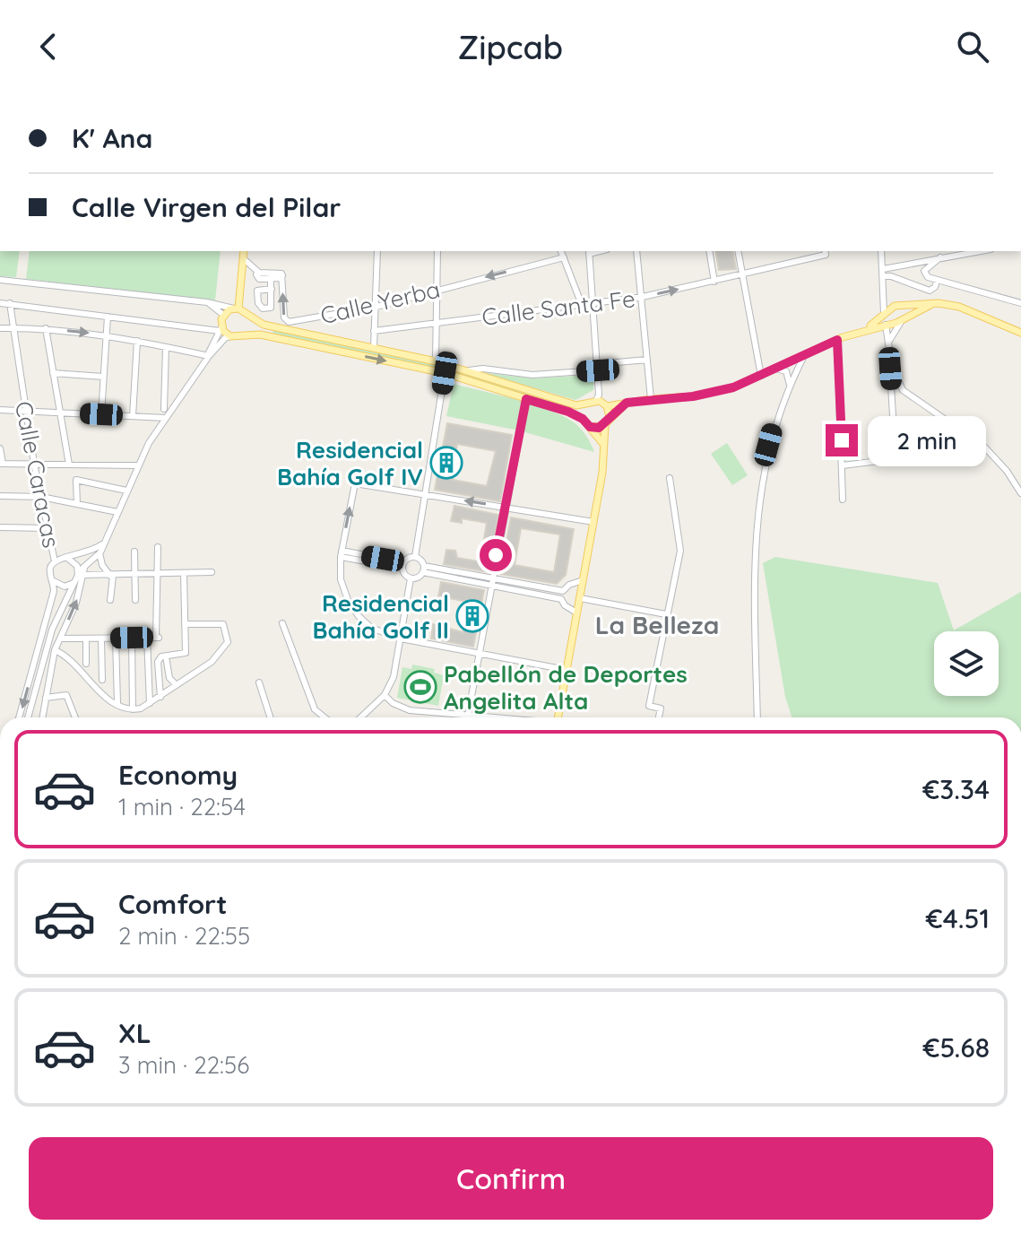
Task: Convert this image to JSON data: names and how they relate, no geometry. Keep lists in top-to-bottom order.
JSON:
{
  "streets": {
    "street": ["Calle Yerba", "Calle Santa Fe", "Calle Caracas"]
  },
  "one_way": ["Calle Yerba"],
  "districts": ["La Belleza"],
  "places": {
    "building": ["Residencial Bahía Golf IV", "Residencial Bahía Golf II"],
    "sports": ["Pabellón de Deportes Angelita Alta"]
  },
  "page": {
    "header": "Zipcab",
    "banner": ["K' Ana", "Calle Virgen del Pilar"],
    "bubble": "2 min",
    "list": [
      {
        "name": "Economy",
        "note": "1 min · 22:54",
        "value": "€3.34"
      },
      {
        "name": "Comfort",
        "note": "2 min · 22:55",
        "value": "€4.51"
      },
      {
        "name": "XL",
        "note": "3 min · 22:56",
        "value": "€5.68"
      }
    ],
    "buttons": "Confirm"
  }
}
